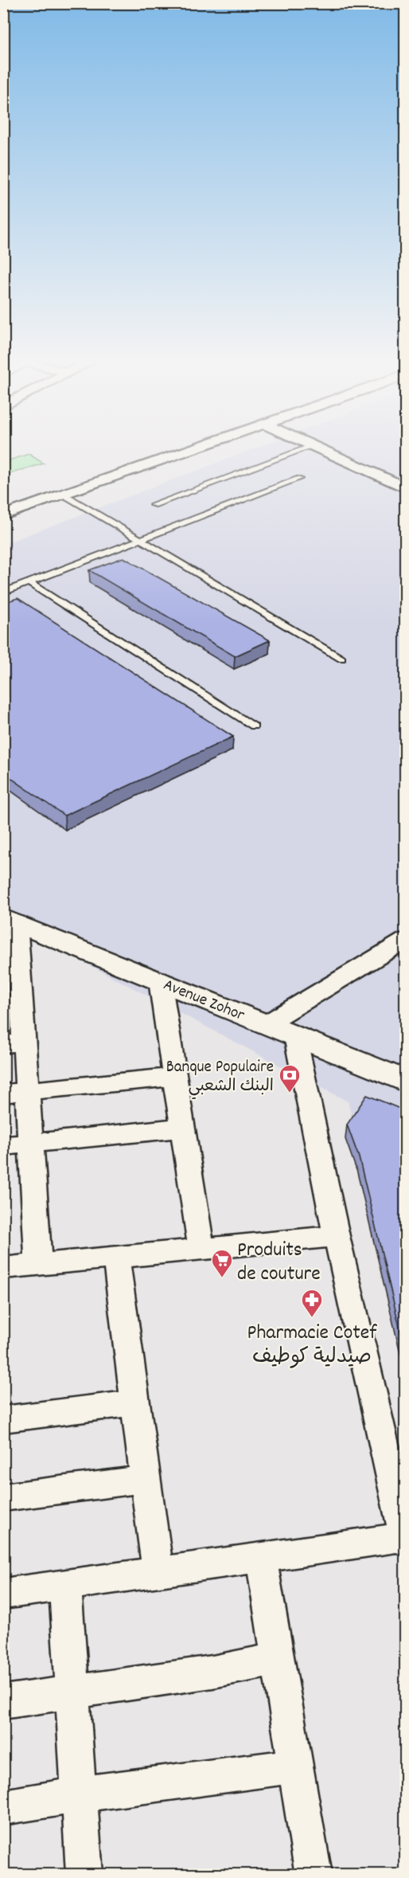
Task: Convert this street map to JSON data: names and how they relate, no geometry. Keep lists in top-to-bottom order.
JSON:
{
  "streets": {
    "main road": ["Avenue Zohor"]
  },
  "places": {
    "bank": ["Banque Populaire البنك الشعبي"],
    "supermarket": ["Produits de couture"],
    "pharmacy": ["Pharmacie Cotef صيدلية كوطيف"]
  }
}
